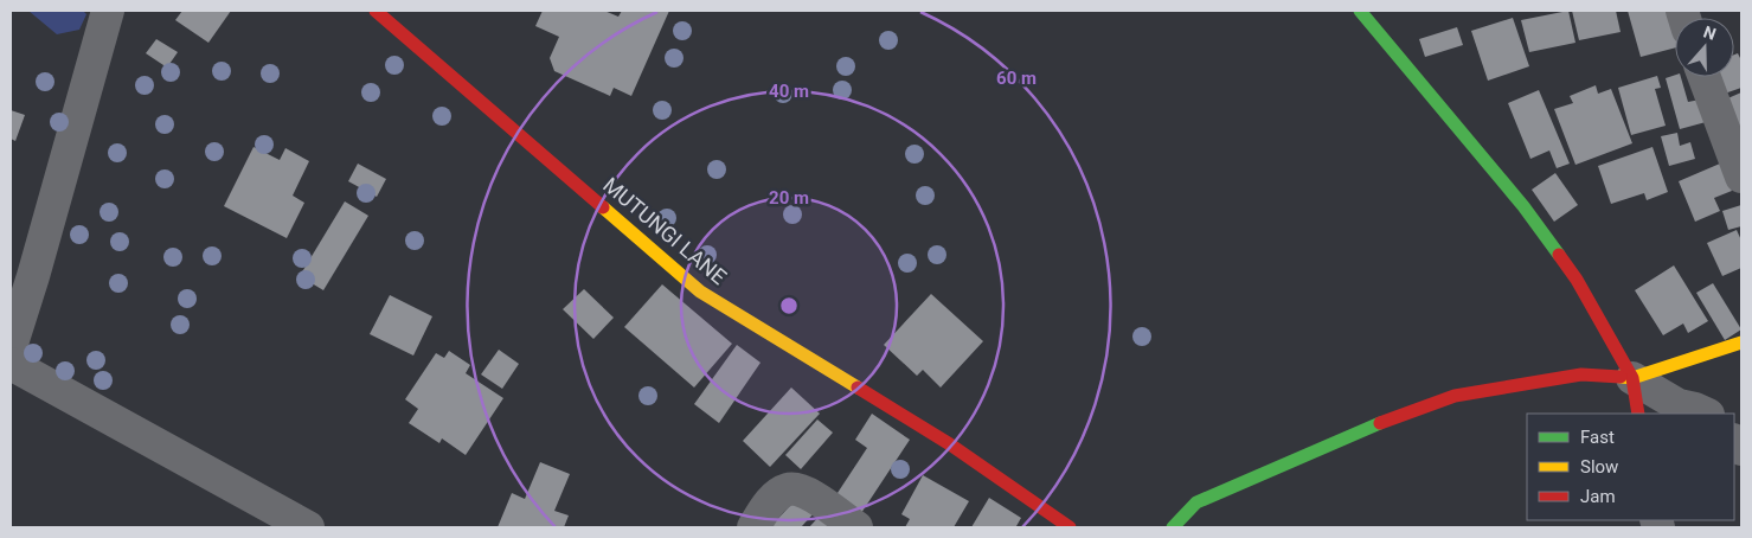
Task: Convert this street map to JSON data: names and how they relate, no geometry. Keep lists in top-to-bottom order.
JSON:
{
  "streets": {
    "street": ["MUTUNGI LANE"]
  },
  "legend": ["Fast", "Slow", "Jam"],
  "north": "top",
  "rings": ["60 m", "40 m", "20 m"]
}
